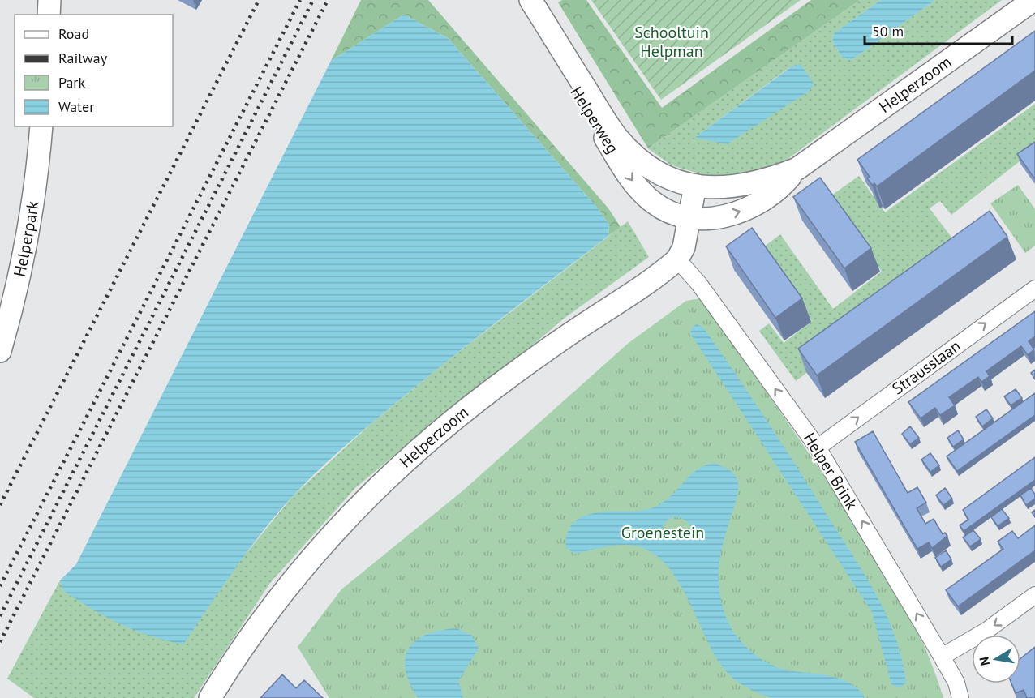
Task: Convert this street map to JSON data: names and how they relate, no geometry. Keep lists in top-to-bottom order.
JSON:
{
  "streets": {
    "street": [
      "Helperzoom",
      "Helperweg",
      "Helperpark",
      "Strausslaan",
      "Helper Brink"
    ]
  },
  "crossings": [
    ["Helperzoom", "Helperweg"],
    ["Helperzoom", "Helper Brink"],
    ["Strausslaan", "Helper Brink"]
  ],
  "one_way": ["Strausslaan", "Helper Brink"],
  "parks": ["Schooltuin Helpman", "Groenestein"],
  "legend": [
    "Road",
    "Railway",
    "Park",
    "Water"
  ],
  "scale_bar": "50 m",
  "north": "left"
}
